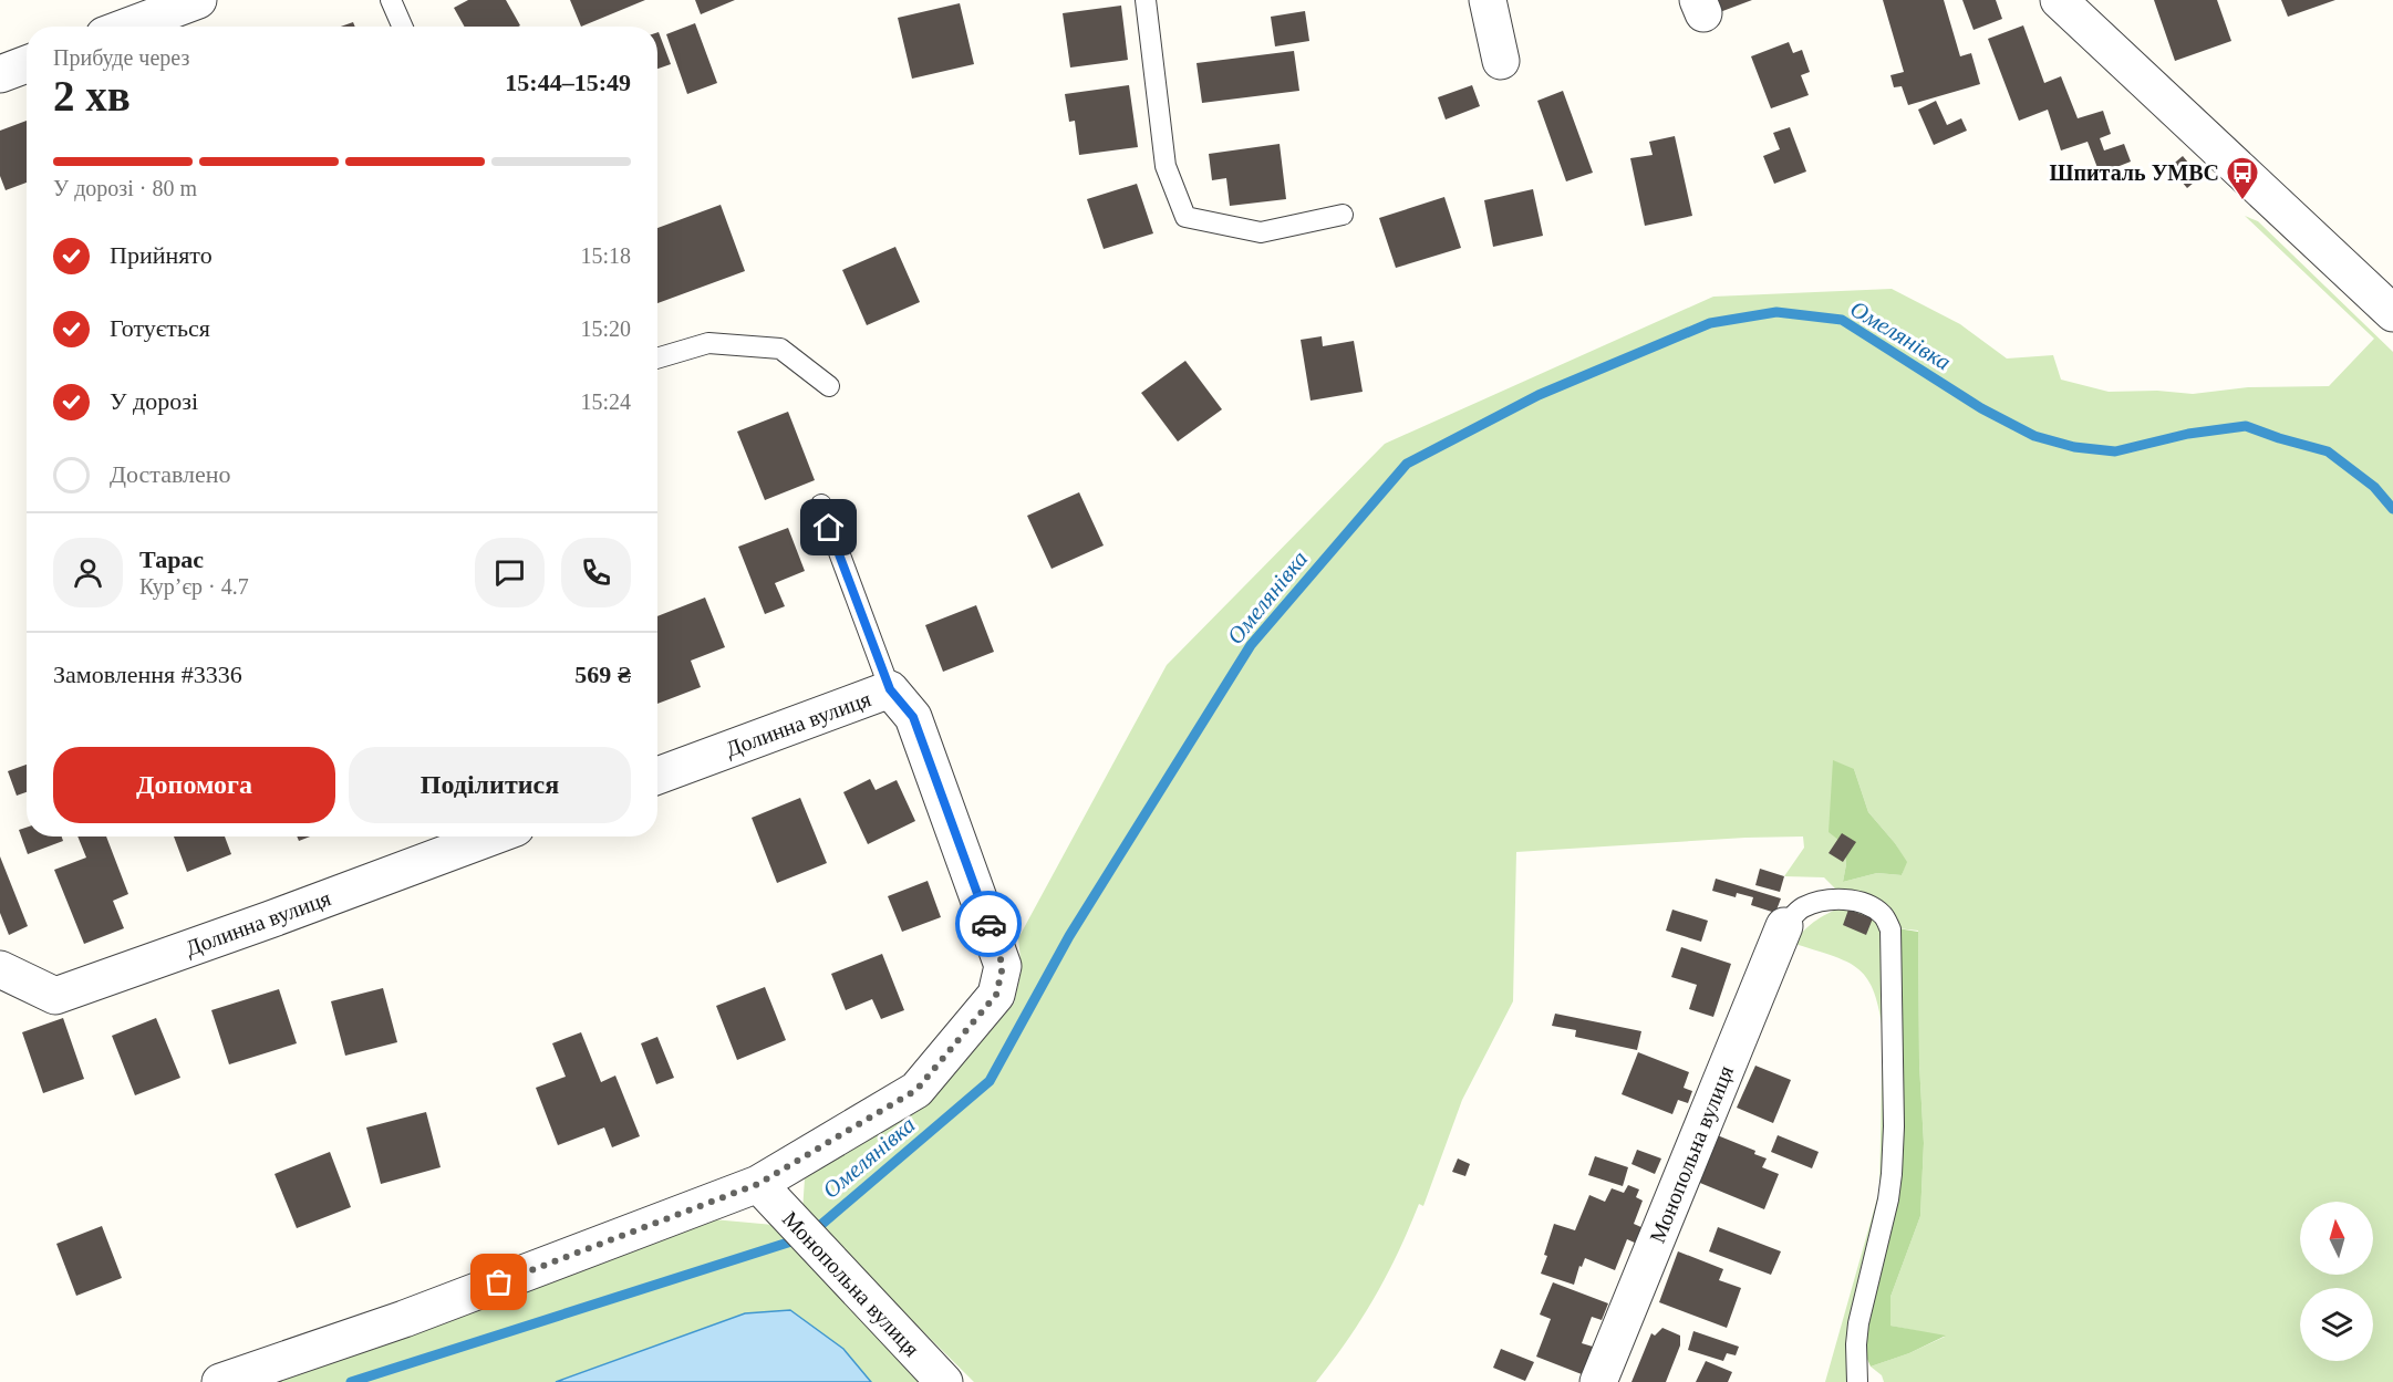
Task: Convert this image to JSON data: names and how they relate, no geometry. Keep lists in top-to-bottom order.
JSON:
{
  "streets": {
    "street": ["Долинна вулиця", "Монопольна вулиця"]
  },
  "crossings": [
    ["Долинна вулиця", "Монопольна вулиця"]
  ],
  "water": ["Омелянівка"],
  "places": {
    "bus stop": ["Шпиталь УМВС"]
  },
  "north": "top",
  "page": {
    "heading": ["2 хв", "Прибуде через", "15:44–15:49"],
    "panel": [
      "Тарас",
      "Кур’єр · 4.7",
      "Замовлення #3336",
      "569 ₴"
    ],
    "bar": "У дорозі · 80 m",
    "list": [
      ["Прийнято", "15:18"],
      ["Готується", "15:20"],
      ["У дорозі", "15:24"],
      "Доставлено"
    ],
    "buttons": ["Допомога", "Поділитися"]
  }
}
